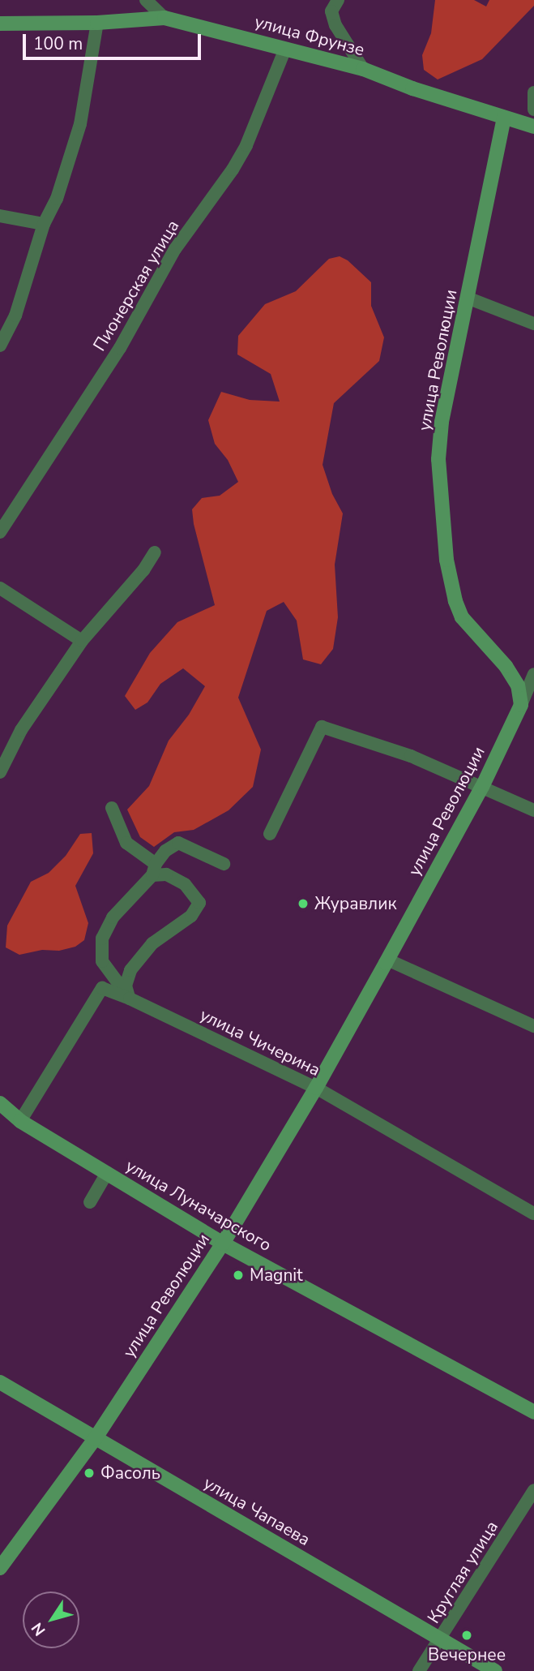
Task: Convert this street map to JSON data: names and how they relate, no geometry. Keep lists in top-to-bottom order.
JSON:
{
  "streets": {
    "street": [
      "улица Фрунзе",
      "Пионерская улица",
      "улица Революции",
      "улица Чичерина",
      "улица Луначарского",
      "улица Чапаева",
      "Круглая улица"
    ]
  },
  "crossings": [
    ["улица Фрунзе", "Пионерская улица"],
    ["улица Фрунзе", "улица Революции"],
    ["улица Революции", "улица Чичерина"],
    ["улица Революции", "улица Луначарского"],
    ["улица Революции", "улица Чапаева"],
    ["улица Чичерина", "улица Луначарского"],
    ["улица Чапаева", "Круглая улица"]
  ],
  "places": [
    "Журавлик",
    "Magnit",
    "Фасоль",
    "Вечернее"
  ],
  "scale_bar": "100 m",
  "north": "bottom left"
}
